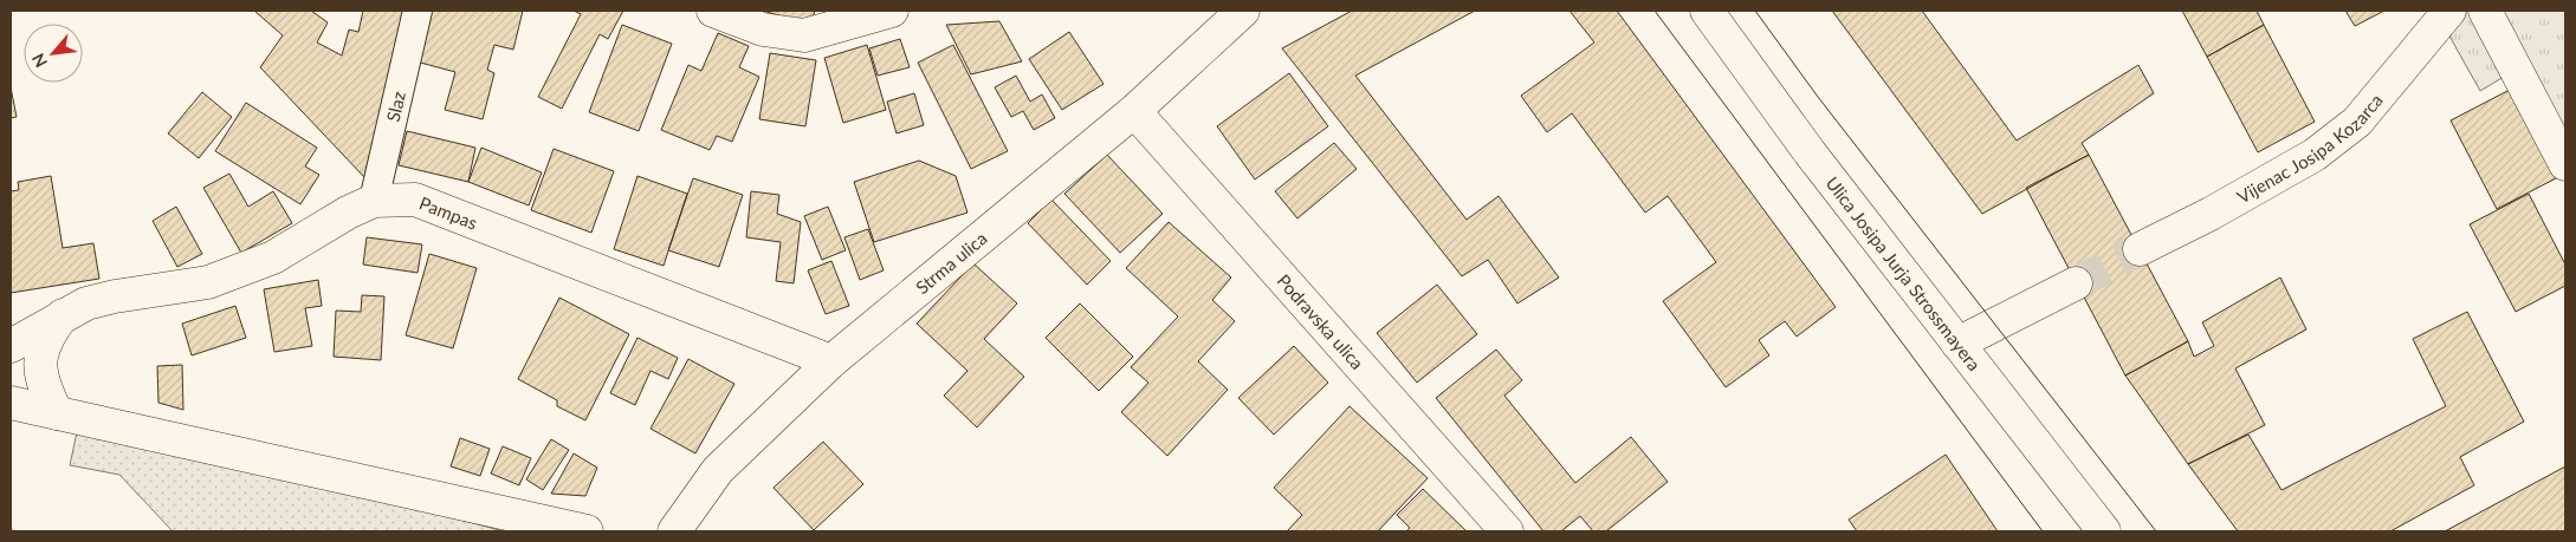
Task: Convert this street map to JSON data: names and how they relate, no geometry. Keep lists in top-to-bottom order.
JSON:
{
  "streets": {
    "street": [
      "Slaz",
      "Vijenac Josipa Kozarca",
      "Pampas",
      "Strma ulica",
      "Ulica Josipa Jurja Strossmayera",
      "Podravska ulica"
    ]
  },
  "crossings": [
    ["Slaz", "Pampas"],
    ["Pampas", "Strma ulica"],
    ["Strma ulica", "Podravska ulica"]
  ],
  "north": "bottom left"
}
